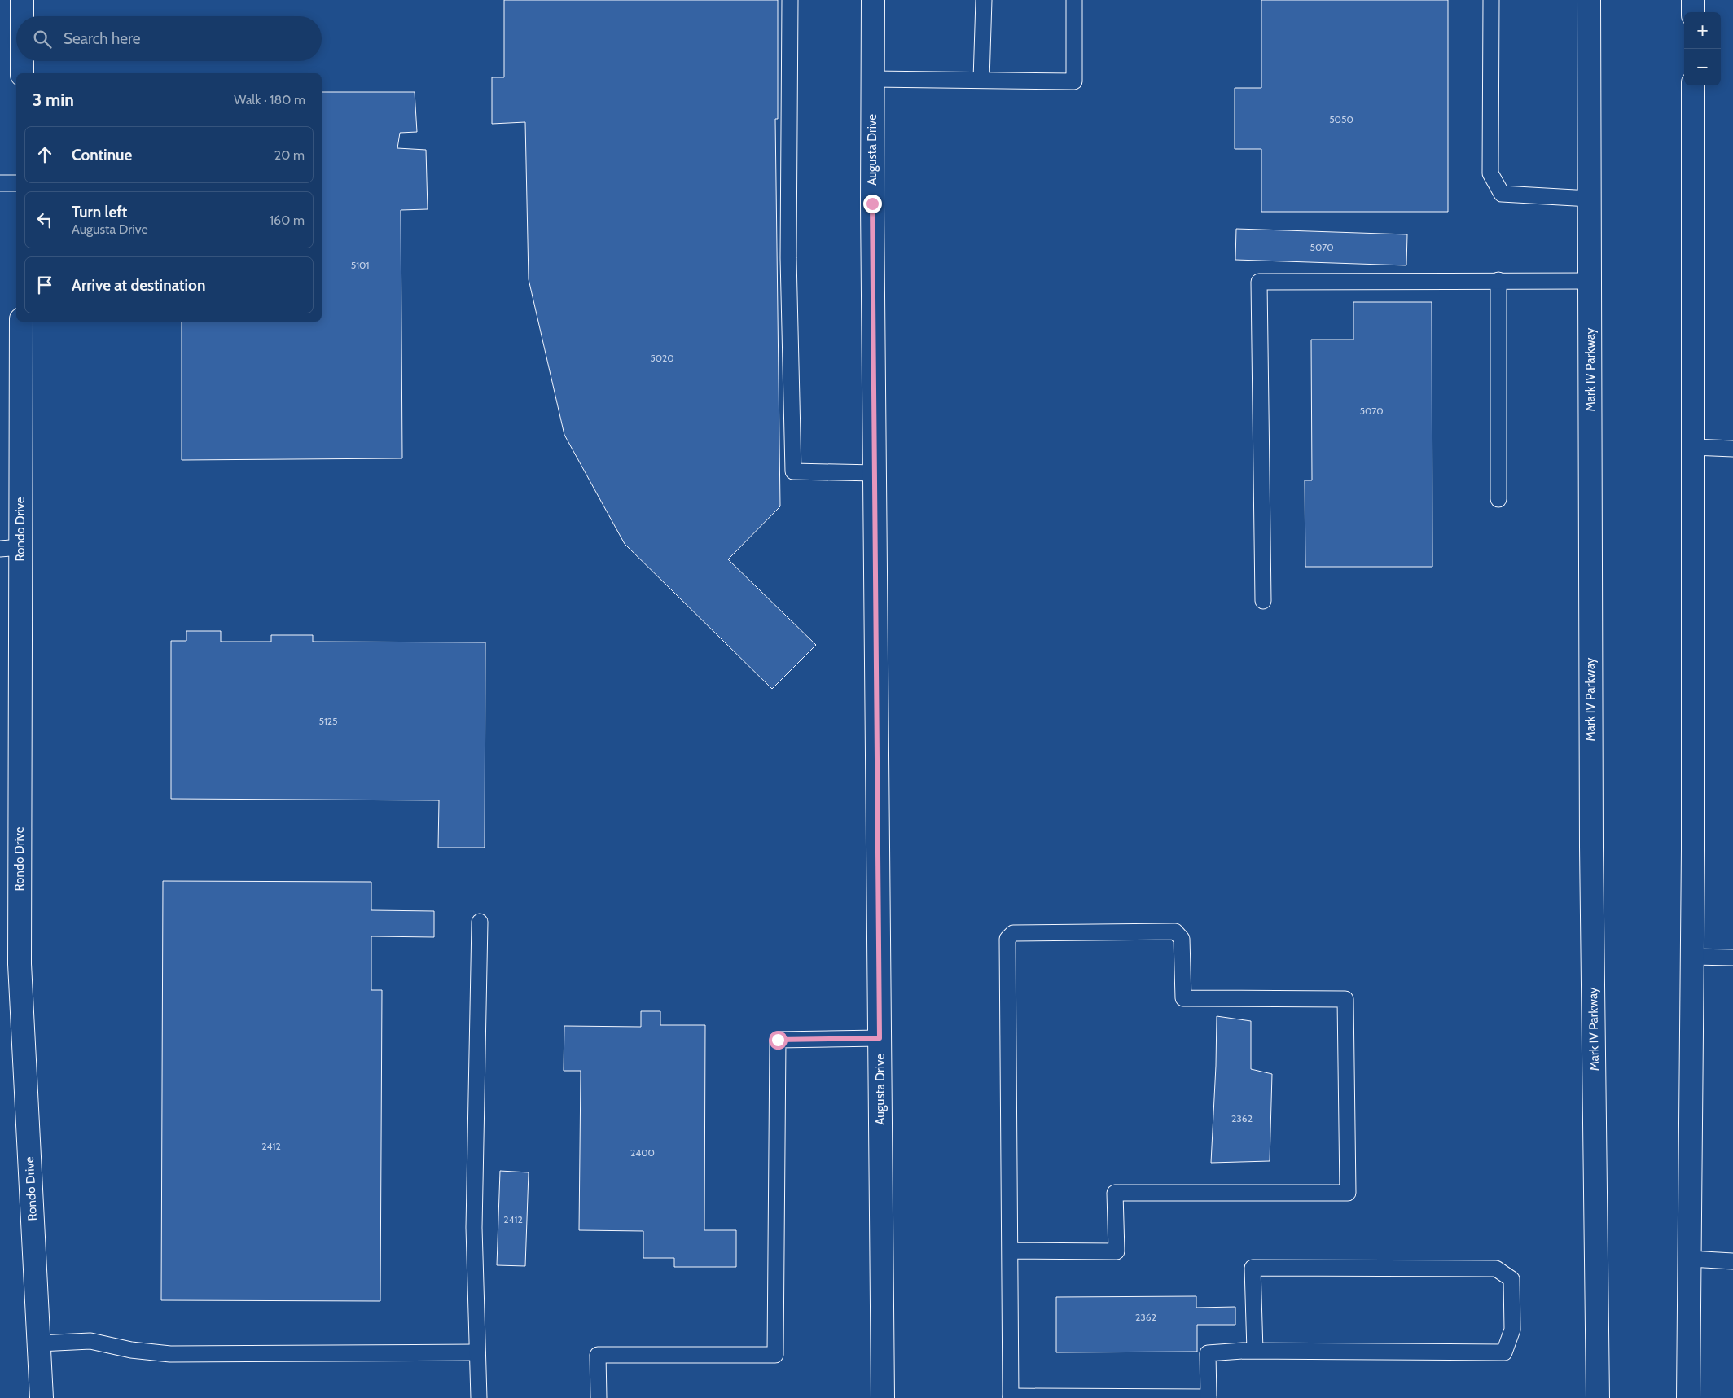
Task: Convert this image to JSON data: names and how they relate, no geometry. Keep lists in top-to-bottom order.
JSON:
{
  "streets": {
    "main road": ["Augusta Drive", "Mark IV Parkway", "Rondo Drive"]
  },
  "house_numbers": [
    "5050",
    "5070",
    "5101",
    "5020",
    "5070",
    "5125",
    "2362",
    "2412",
    "2400",
    "2412",
    "2362"
  ],
  "page": {
    "map_buttons": ["+", "−"],
    "search": "Search here",
    "heading": ["3 min", "Walk · 180 m"],
    "list": [
      ["Continue", "20 m"],
      ["Turn left", "Augusta Drive", "160 m"],
      "Arrive at destination"
    ]
  }
}
